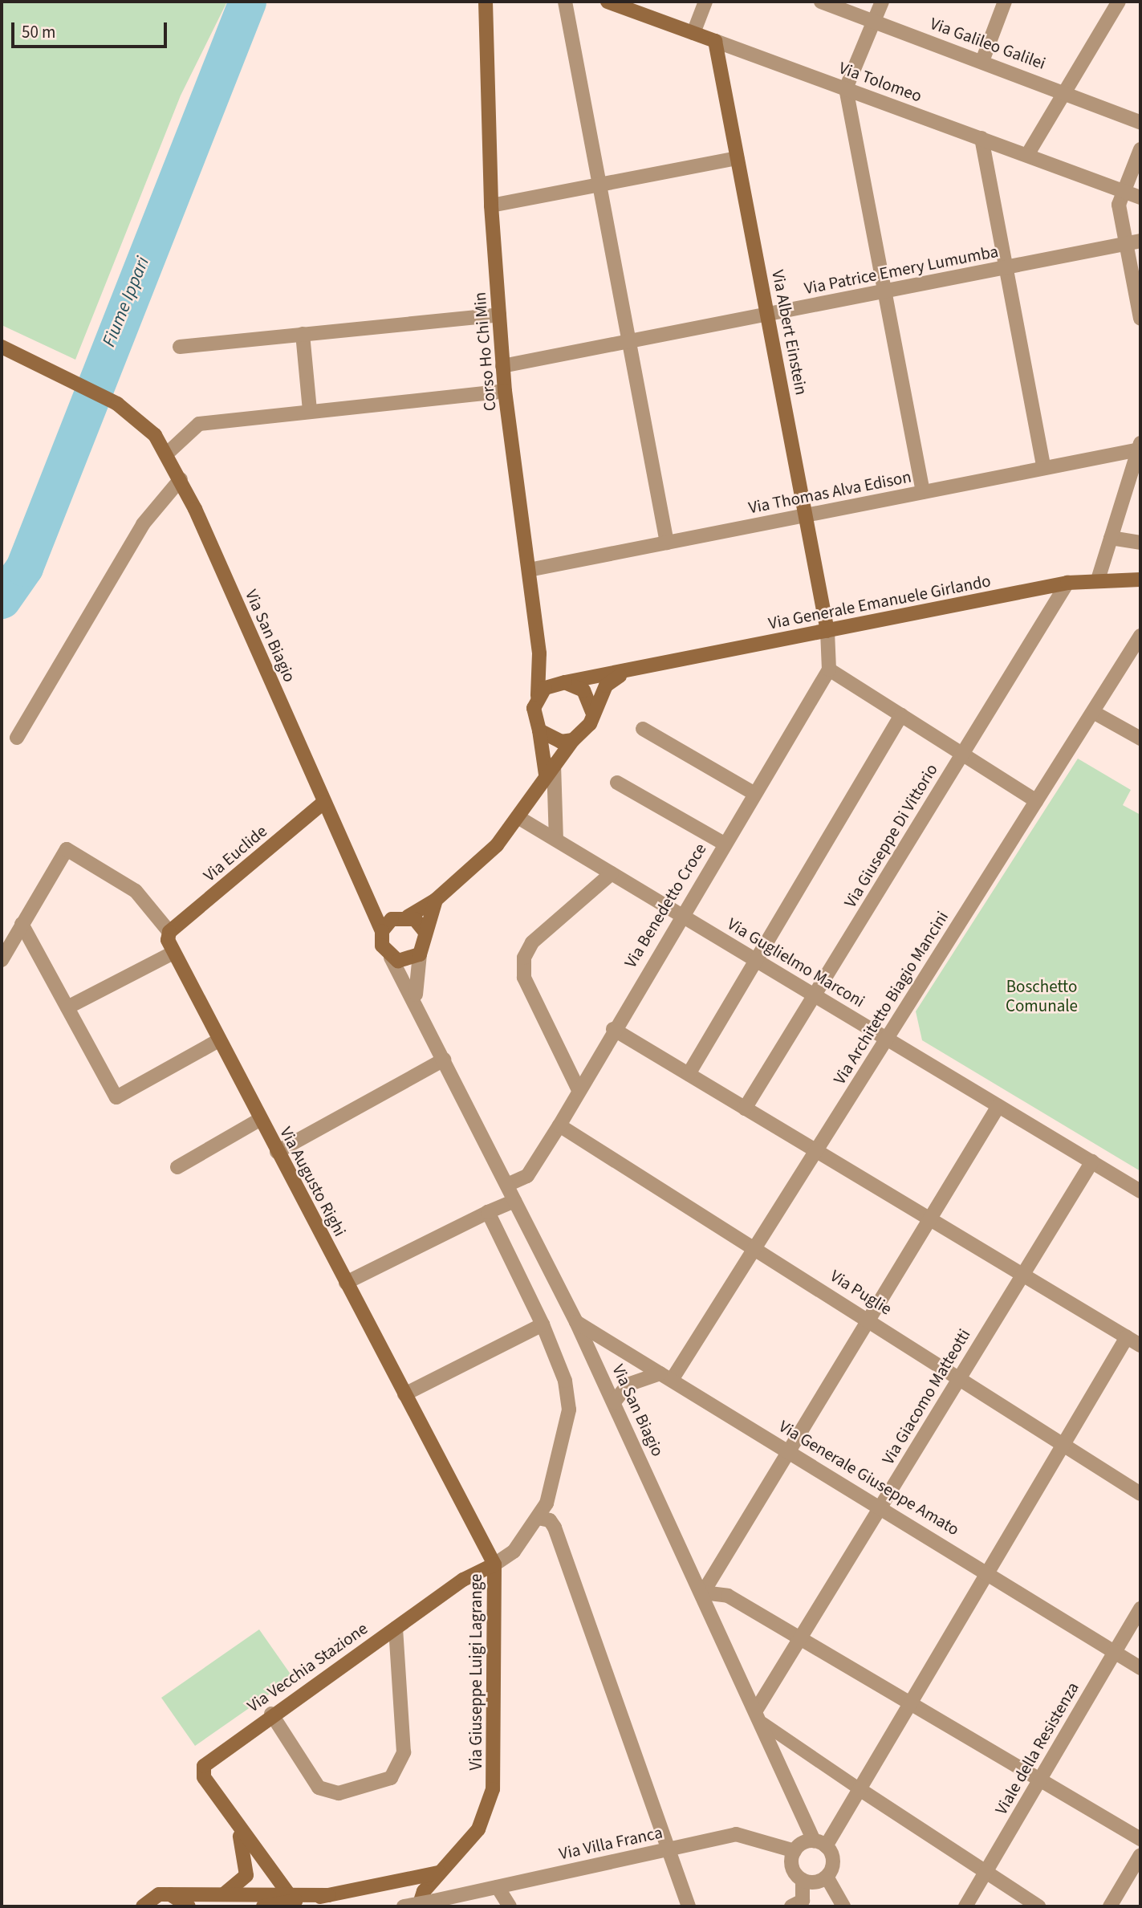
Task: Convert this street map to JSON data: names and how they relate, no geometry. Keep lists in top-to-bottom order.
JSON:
{
  "streets": {
    "main road": [
      "Via Tolomeo",
      "Via Albert Einstein",
      "Corso Ho Chi Min",
      "Via Generale Emanuele Girlando",
      "Via San Biagio",
      "Via Euclide",
      "Via Augusto Righi",
      "Via Vecchia Stazione",
      "Via Giuseppe Luigi Lagrange"
    ],
    "street": [
      "Via Galileo Galilei",
      "Via Patrice Emery Lumumba",
      "Via Thomas Alva Edison",
      "Via Giuseppe Di Vittorio",
      "Via Benedetto Croce",
      "Via Guglielmo Marconi",
      "Via Architetto Biagio Mancini",
      "Via Puglie",
      "Via Giacomo Matteotti",
      "Via Generale Giuseppe Amato",
      "Viale della Resistenza",
      "Via Villa Franca"
    ]
  },
  "crossings": [
    ["Via Tolomeo", "Via Albert Einstein"],
    ["Via Patrice Emery Lumumba", "Via Albert Einstein"],
    ["Via Patrice Emery Lumumba", "Corso Ho Chi Min"],
    ["Via Albert Einstein", "Via Thomas Alva Edison"],
    ["Via Albert Einstein", "Via Generale Emanuele Girlando"],
    ["Corso Ho Chi Min", "Via Thomas Alva Edison"],
    ["Corso Ho Chi Min", "Via Generale Emanuele Girlando"],
    ["Via Generale Emanuele Girlando", "Via Giuseppe Di Vittorio"],
    ["Via San Biagio", "Via Euclide"],
    ["Via San Biagio", "Via Benedetto Croce"],
    ["Via San Biagio", "Via Giacomo Matteotti"],
    ["Via San Biagio", "Via Generale Giuseppe Amato"],
    ["Via San Biagio", "Via Villa Franca"],
    ["Via Giuseppe Di Vittorio", "Via Guglielmo Marconi"],
    ["Via Euclide", "Via Augusto Righi"],
    ["Via Benedetto Croce", "Via Guglielmo Marconi"],
    ["Via Benedetto Croce", "Via Puglie"],
    ["Via Guglielmo Marconi", "Via Architetto Biagio Mancini"],
    ["Via Guglielmo Marconi", "Via Giacomo Matteotti"],
    ["Via Architetto Biagio Mancini", "Via Puglie"],
    ["Via Architetto Biagio Mancini", "Via Generale Giuseppe Amato"],
    ["Via Augusto Righi", "Via Vecchia Stazione"],
    ["Via Augusto Righi", "Via Giuseppe Luigi Lagrange"],
    ["Via Puglie", "Via Giacomo Matteotti"],
    ["Via Giacomo Matteotti", "Via Generale Giuseppe Amato"],
    ["Via Generale Giuseppe Amato", "Viale della Resistenza"],
    ["Via Vecchia Stazione", "Via Giuseppe Luigi Lagrange"],
    ["Via Giuseppe Luigi Lagrange", "Via Villa Franca"]
  ],
  "water": ["Fiume Ippari"],
  "parks": ["Boschetto Comunale"],
  "scale_bar": "50 m"
}
